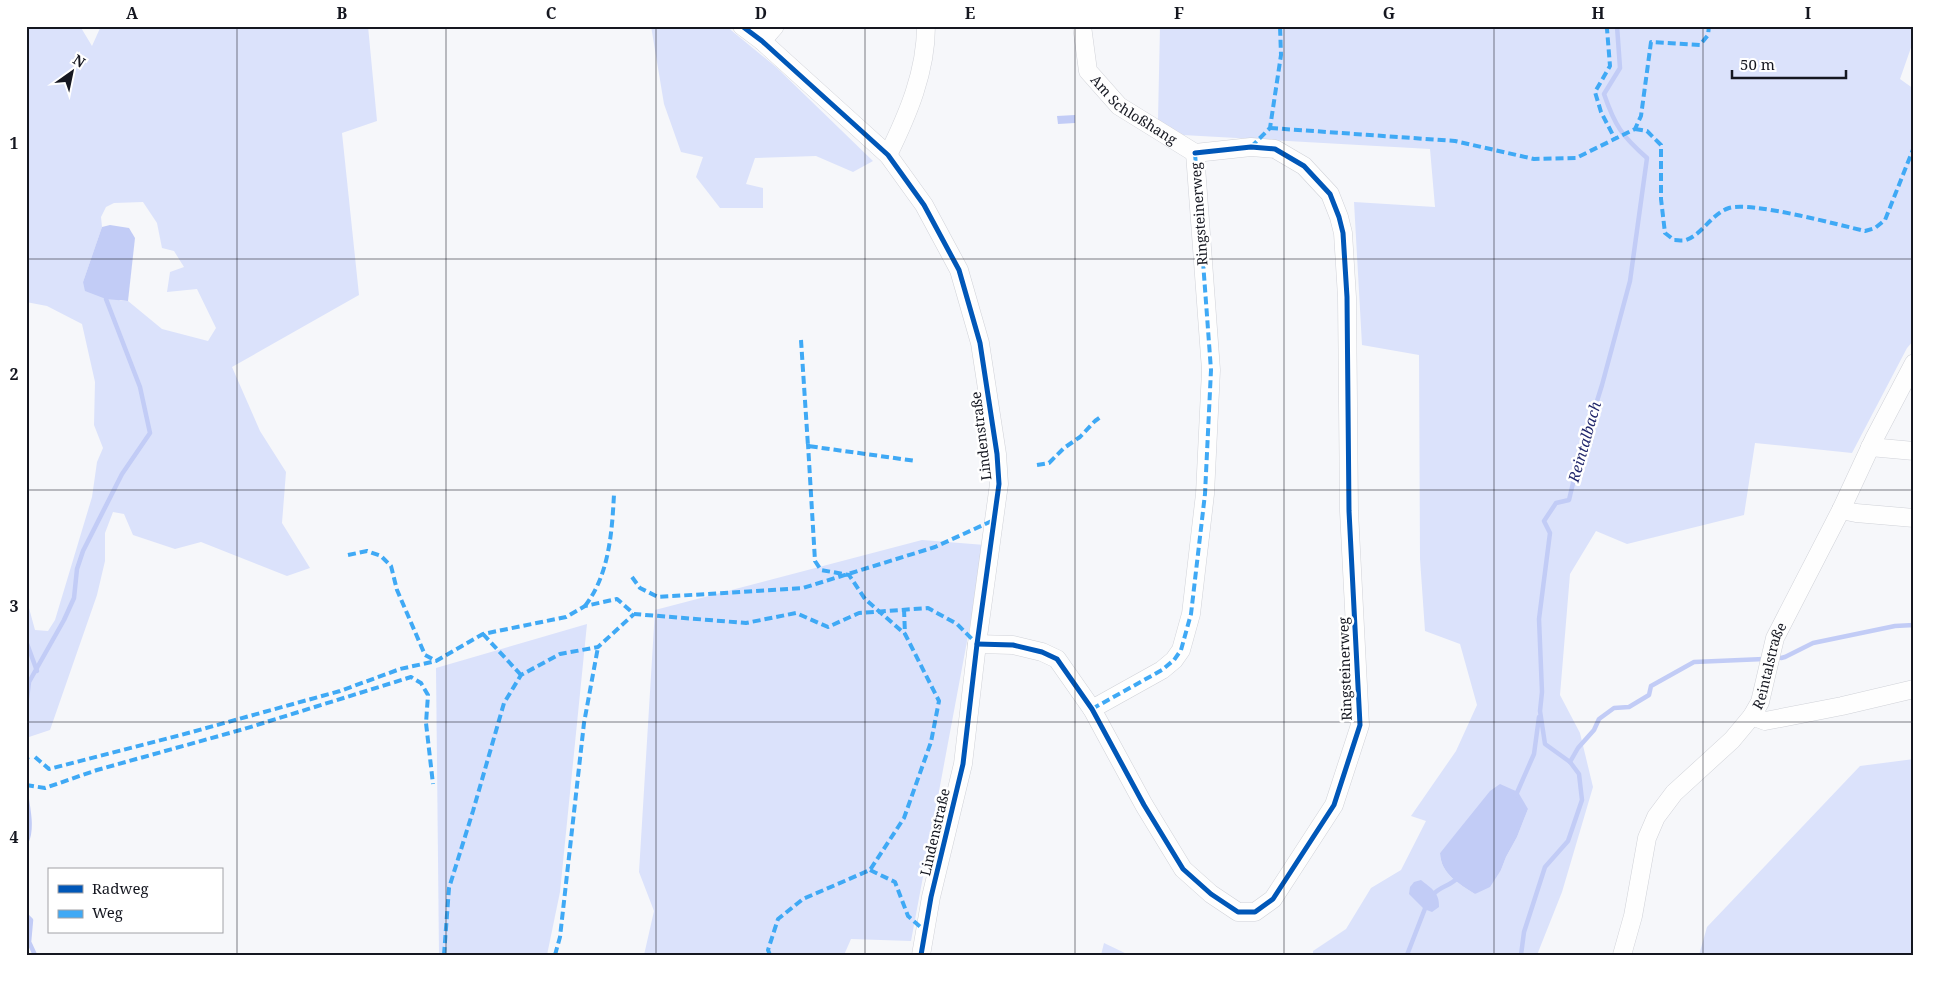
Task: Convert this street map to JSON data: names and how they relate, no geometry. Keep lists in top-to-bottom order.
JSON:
{
  "streets": {
    "street": [
      "Am Schloßhang",
      "Ringsteinerweg",
      "Lindenstraße",
      "Reintalstraße"
    ]
  },
  "crossings": [
    ["Am Schloßhang", "Ringsteinerweg"],
    ["Ringsteinerweg", "Lindenstraße"]
  ],
  "water": ["Reintalbach"],
  "legend": ["Radweg", "Weg"],
  "scale_bar": "50 m",
  "north": "top right",
  "grid": {
    "columns": [
      "A",
      "B",
      "C",
      "D",
      "E",
      "F",
      "G",
      "H",
      "I"
    ],
    "rows": [
      "1",
      "2",
      "3",
      "4"
    ]
  }
}
